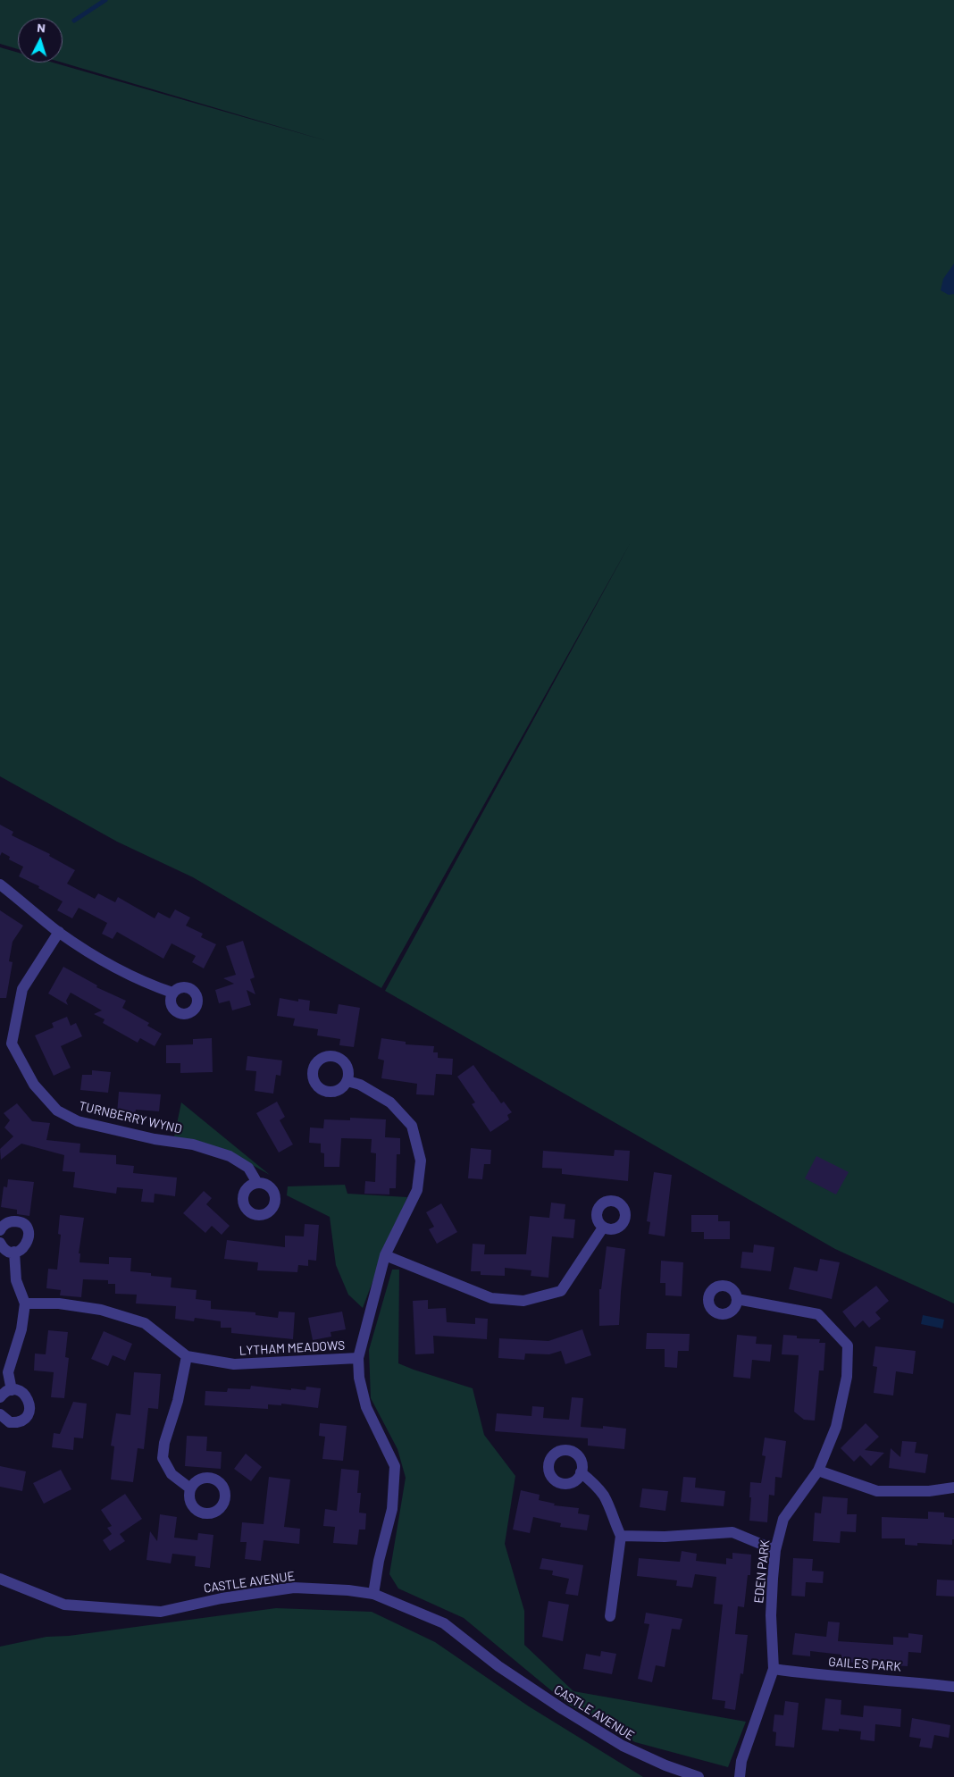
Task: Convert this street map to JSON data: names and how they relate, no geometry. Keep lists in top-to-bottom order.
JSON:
{
  "streets": {
    "street": [
      "TURNBERRY WYND",
      "LYTHAM MEADOWS",
      "EDEN PARK",
      "CASTLE AVENUE",
      "GAILES PARK"
    ]
  },
  "crossings": [
    ["EDEN PARK", "GAILES PARK"]
  ],
  "north": "top"
}
